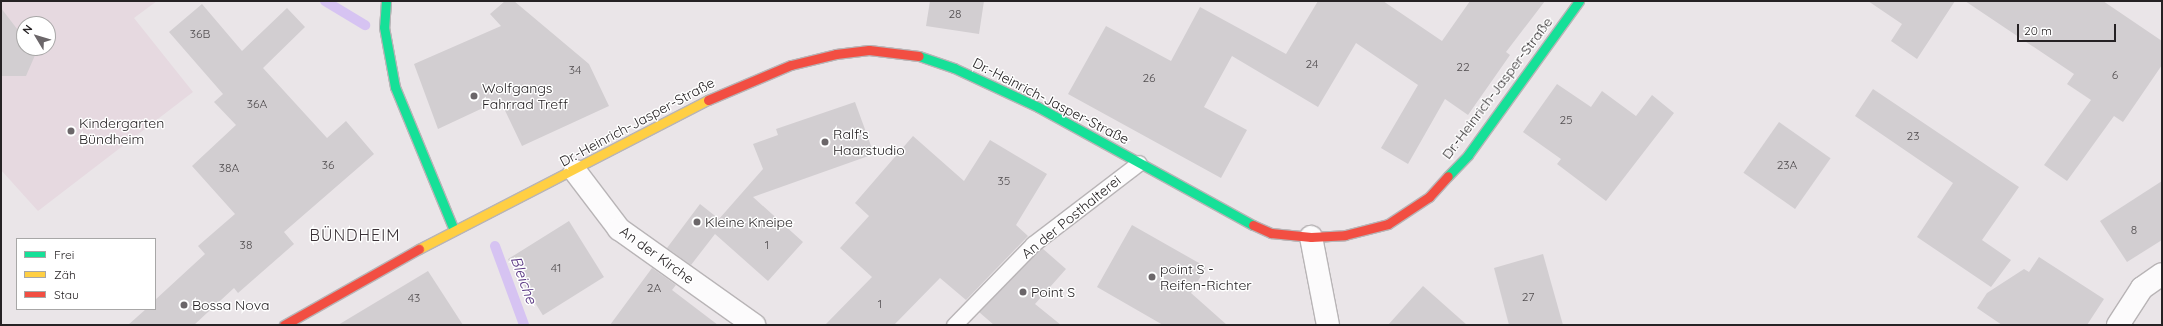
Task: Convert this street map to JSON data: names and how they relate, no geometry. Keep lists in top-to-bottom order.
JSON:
{
  "streets": {
    "main road": ["Dr.-Heinrich-Jasper-Straße"],
    "street": ["An der Kirche"],
    "lane": ["An der Posthalterei"]
  },
  "crossings": [
    ["Dr.-Heinrich-Jasper-Straße", "An der Posthalterei"],
    ["Dr.-Heinrich-Jasper-Straße", "An der Kirche"]
  ],
  "districts": ["BÜNDHEIM"],
  "water": ["Bleiche"],
  "places": [
    "Wolfgangs Fahrrad Treff",
    "Kindergarten Bündheim",
    "Ralf's Haarstudio",
    "Kleine Kneipe",
    "point S - Reifen-Richter",
    "Point S",
    "Bossa Nova"
  ],
  "house_numbers": [
    "28",
    "36B",
    "24",
    "22",
    "34",
    "6",
    "26",
    "36A",
    "25",
    "23",
    "36",
    "23A",
    "38A",
    "35",
    "8",
    "38",
    "1",
    "41",
    "2A",
    "27",
    "43",
    "1"
  ],
  "legend": ["Frei", "Zäh", "Stau"],
  "scale_bar": "20 m",
  "north": "top left"
}
